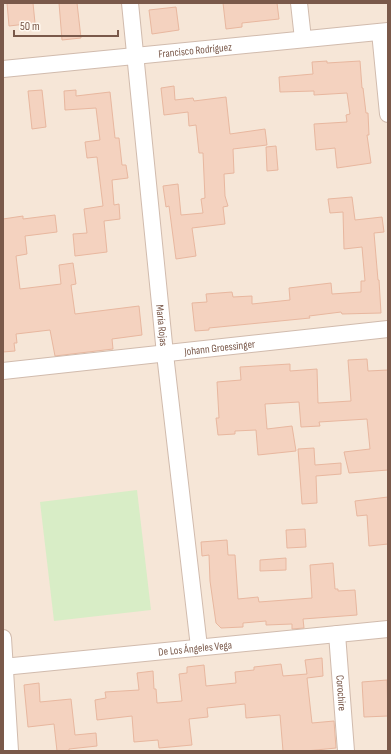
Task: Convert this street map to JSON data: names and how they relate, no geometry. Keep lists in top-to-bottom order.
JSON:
{
  "streets": {
    "street": [
      "Francisco Rodríguez",
      "María Rojas",
      "Johann Groessinger",
      "De Los Ángeles Vega",
      "Corochire"
    ]
  },
  "crossings": [
    ["Francisco Rodríguez", "María Rojas"],
    ["María Rojas", "Johann Groessinger"],
    ["María Rojas", "De Los Ángeles Vega"],
    ["De Los Ángeles Vega", "Corochire"]
  ],
  "scale_bar": "50 m"
}
